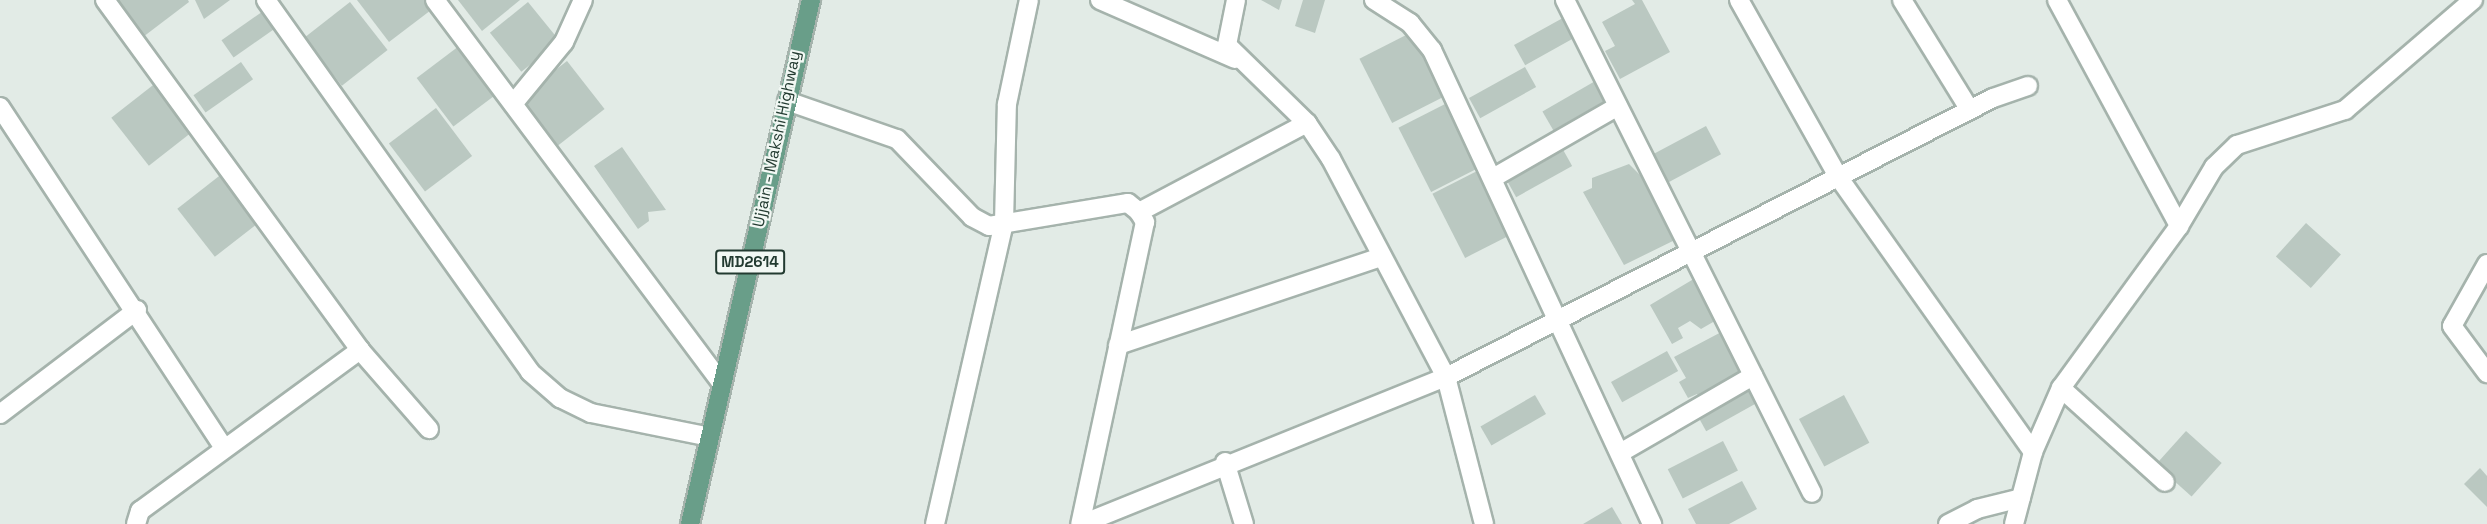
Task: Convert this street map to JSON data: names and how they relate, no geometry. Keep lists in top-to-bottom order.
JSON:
{
  "streets": {
    "main road": ["Ujjain - Makshi Highway", "MD2614"]
  }
}
